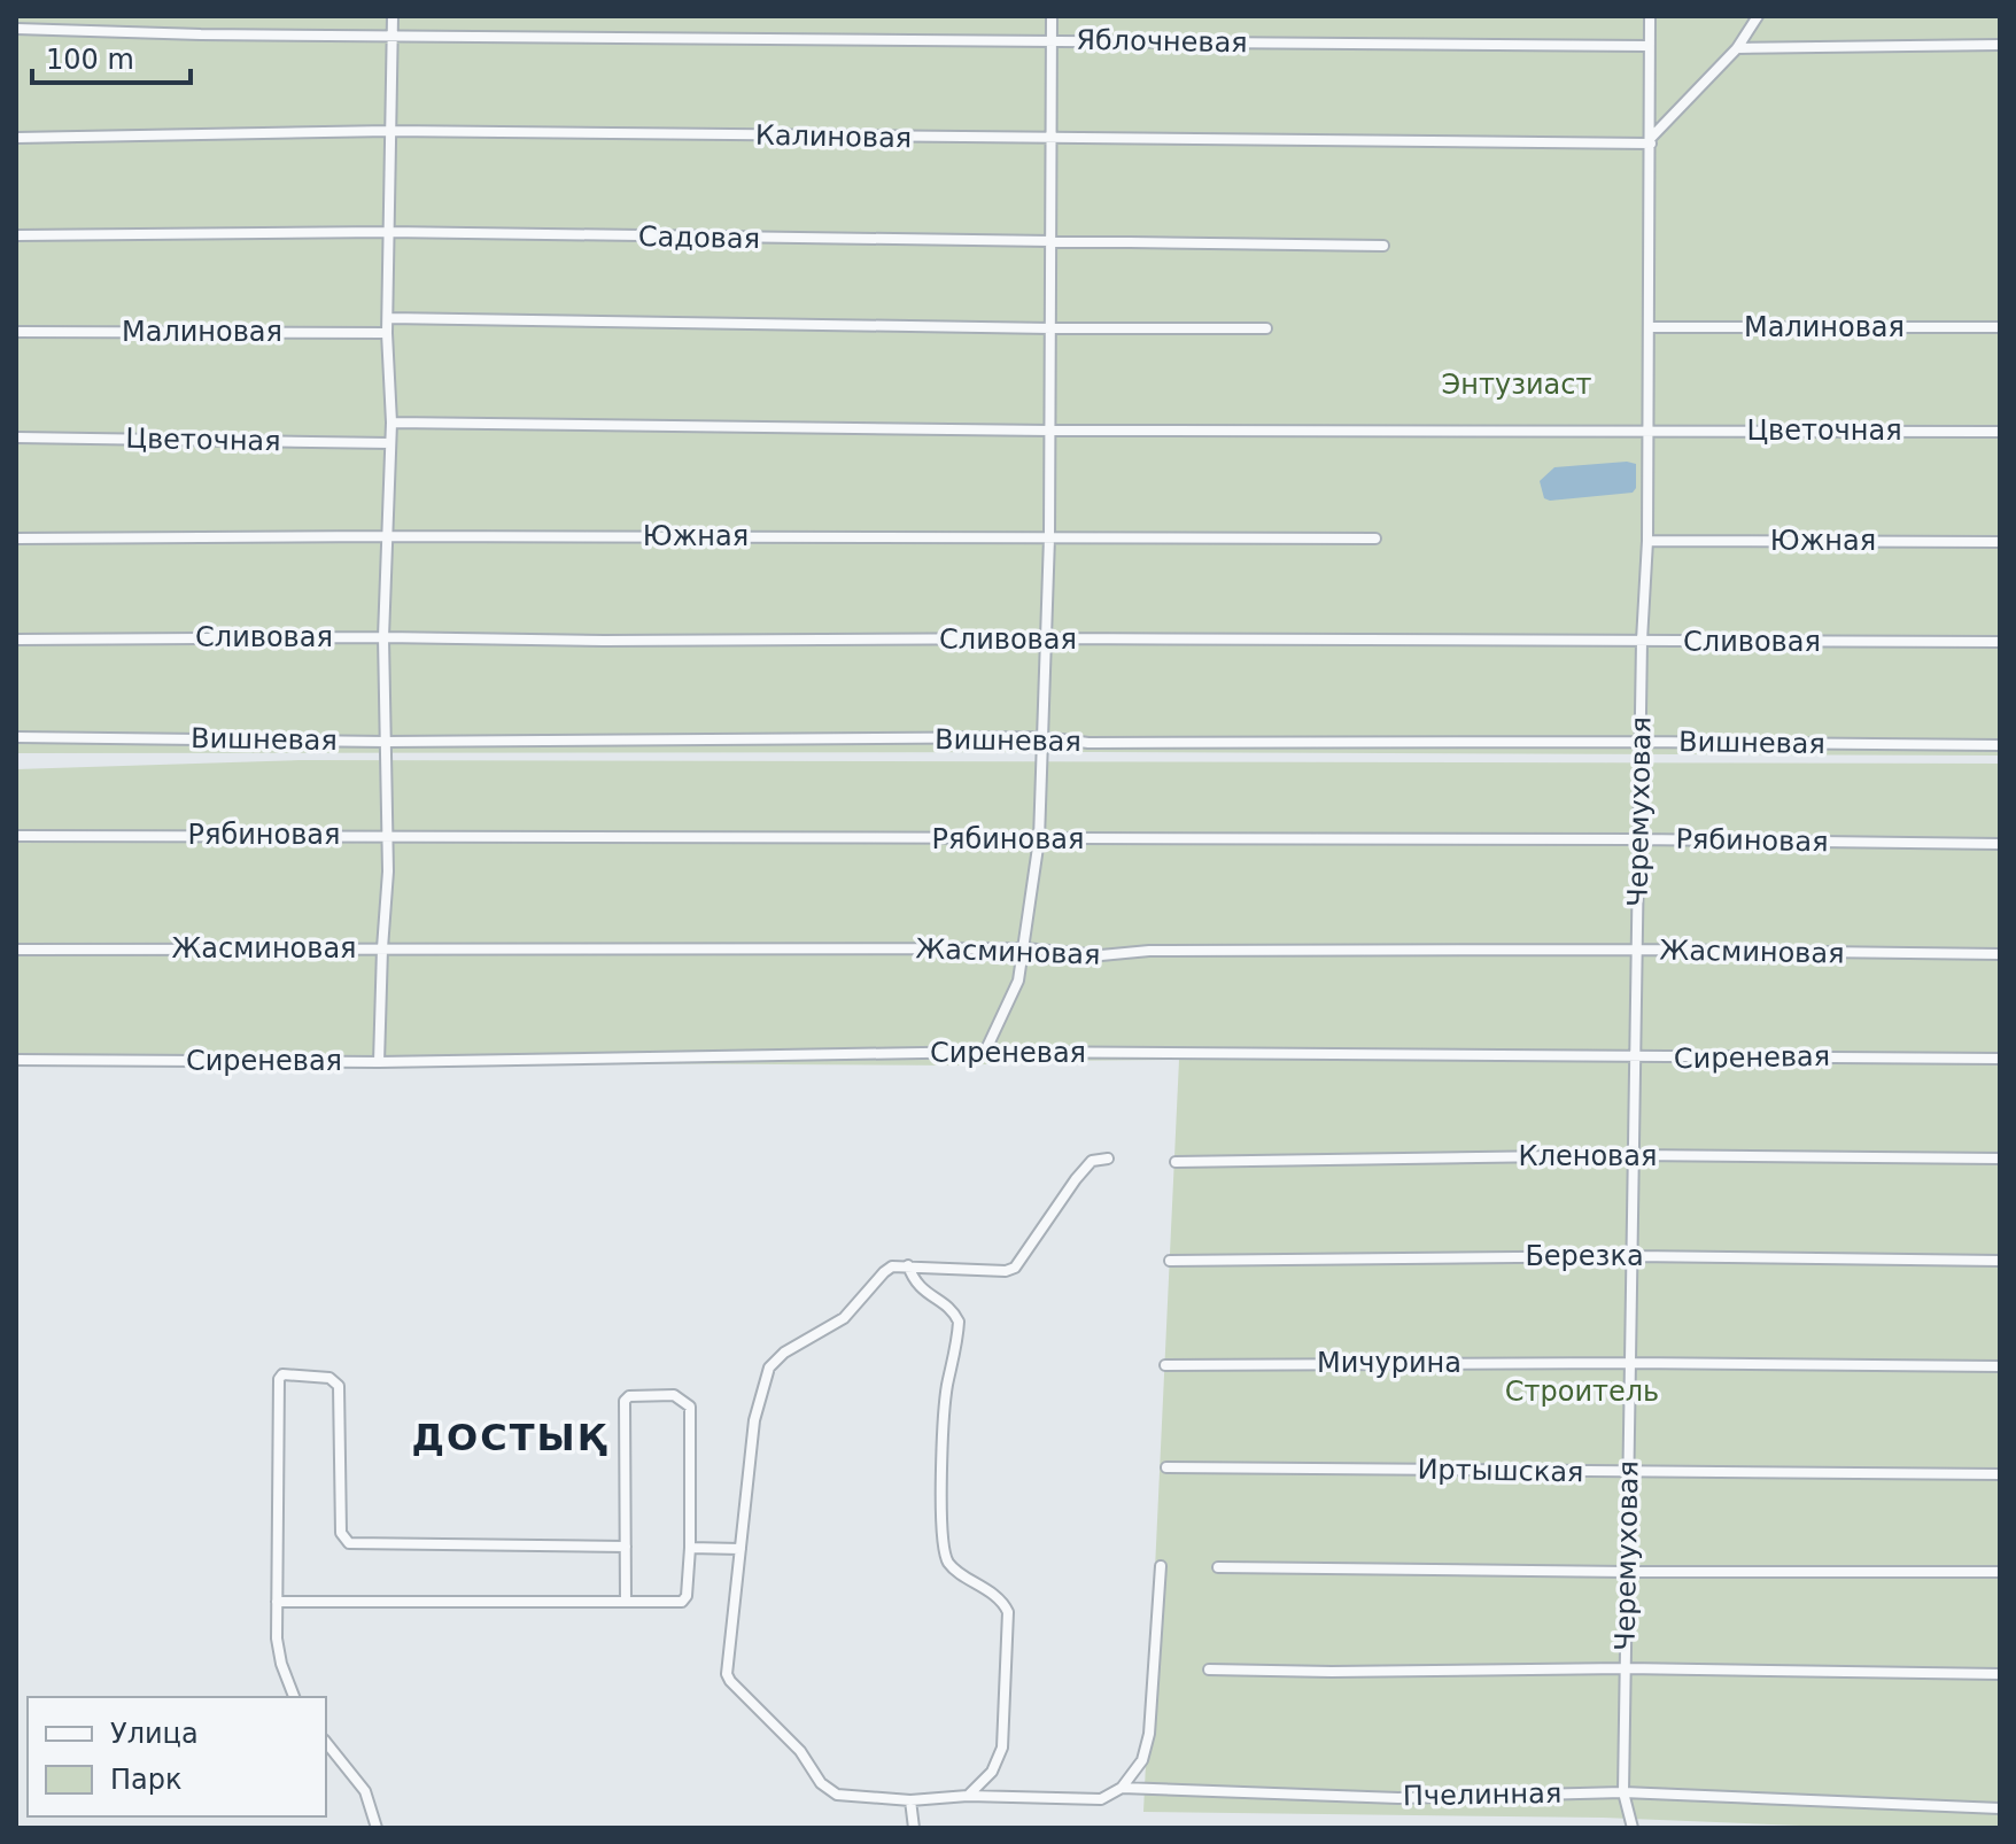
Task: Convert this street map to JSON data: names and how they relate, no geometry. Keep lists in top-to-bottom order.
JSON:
{
  "streets": {
    "street": [
      "Яблочневая",
      "Калиновая",
      "Садовая",
      "Малиновая",
      "Цветочная",
      "Южная",
      "Сливовая",
      "Вишневая",
      "Черемуховая",
      "Рябиновая",
      "Жасминовая",
      "Сиреневая",
      "Кленовая",
      "Березка",
      "Мичурина",
      "Иртышская",
      "Пчелинная"
    ]
  },
  "crossings": [
    ["Яблочневая", "Черемуховая"],
    ["Калиновая", "Черемуховая"],
    ["Малиновая", "Черемуховая"],
    ["Цветочная", "Черемуховая"],
    ["Южная", "Черемуховая"],
    ["Сливовая", "Черемуховая"],
    ["Вишневая", "Черемуховая"],
    ["Черемуховая", "Рябиновая"],
    ["Черемуховая", "Жасминовая"],
    ["Черемуховая", "Сиреневая"],
    ["Черемуховая", "Кленовая"],
    ["Черемуховая", "Березка"],
    ["Черемуховая", "Мичурина"],
    ["Черемуховая", "Иртышская"],
    ["Черемуховая", "Пчелинная"]
  ],
  "districts": ["ДОСТЫҚ"],
  "parks": ["Энтузиаст", "Строитель"],
  "legend": ["Улица", "Парк"],
  "scale_bar": "100 m"
}
